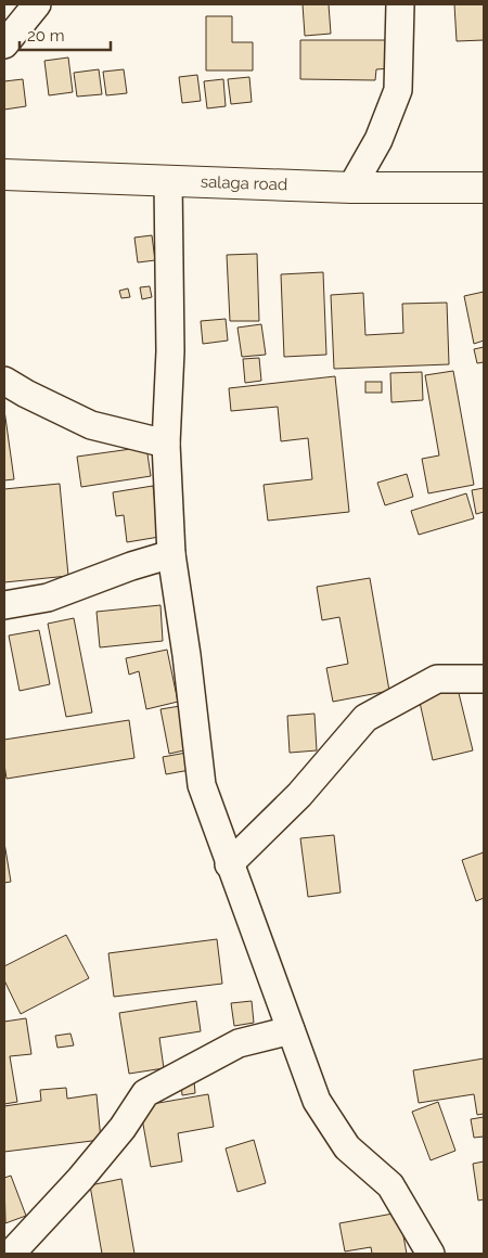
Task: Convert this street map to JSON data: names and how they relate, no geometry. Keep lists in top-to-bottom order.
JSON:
{
  "streets": {
    "main road": ["salaga road"]
  },
  "scale_bar": "20 m"
}
